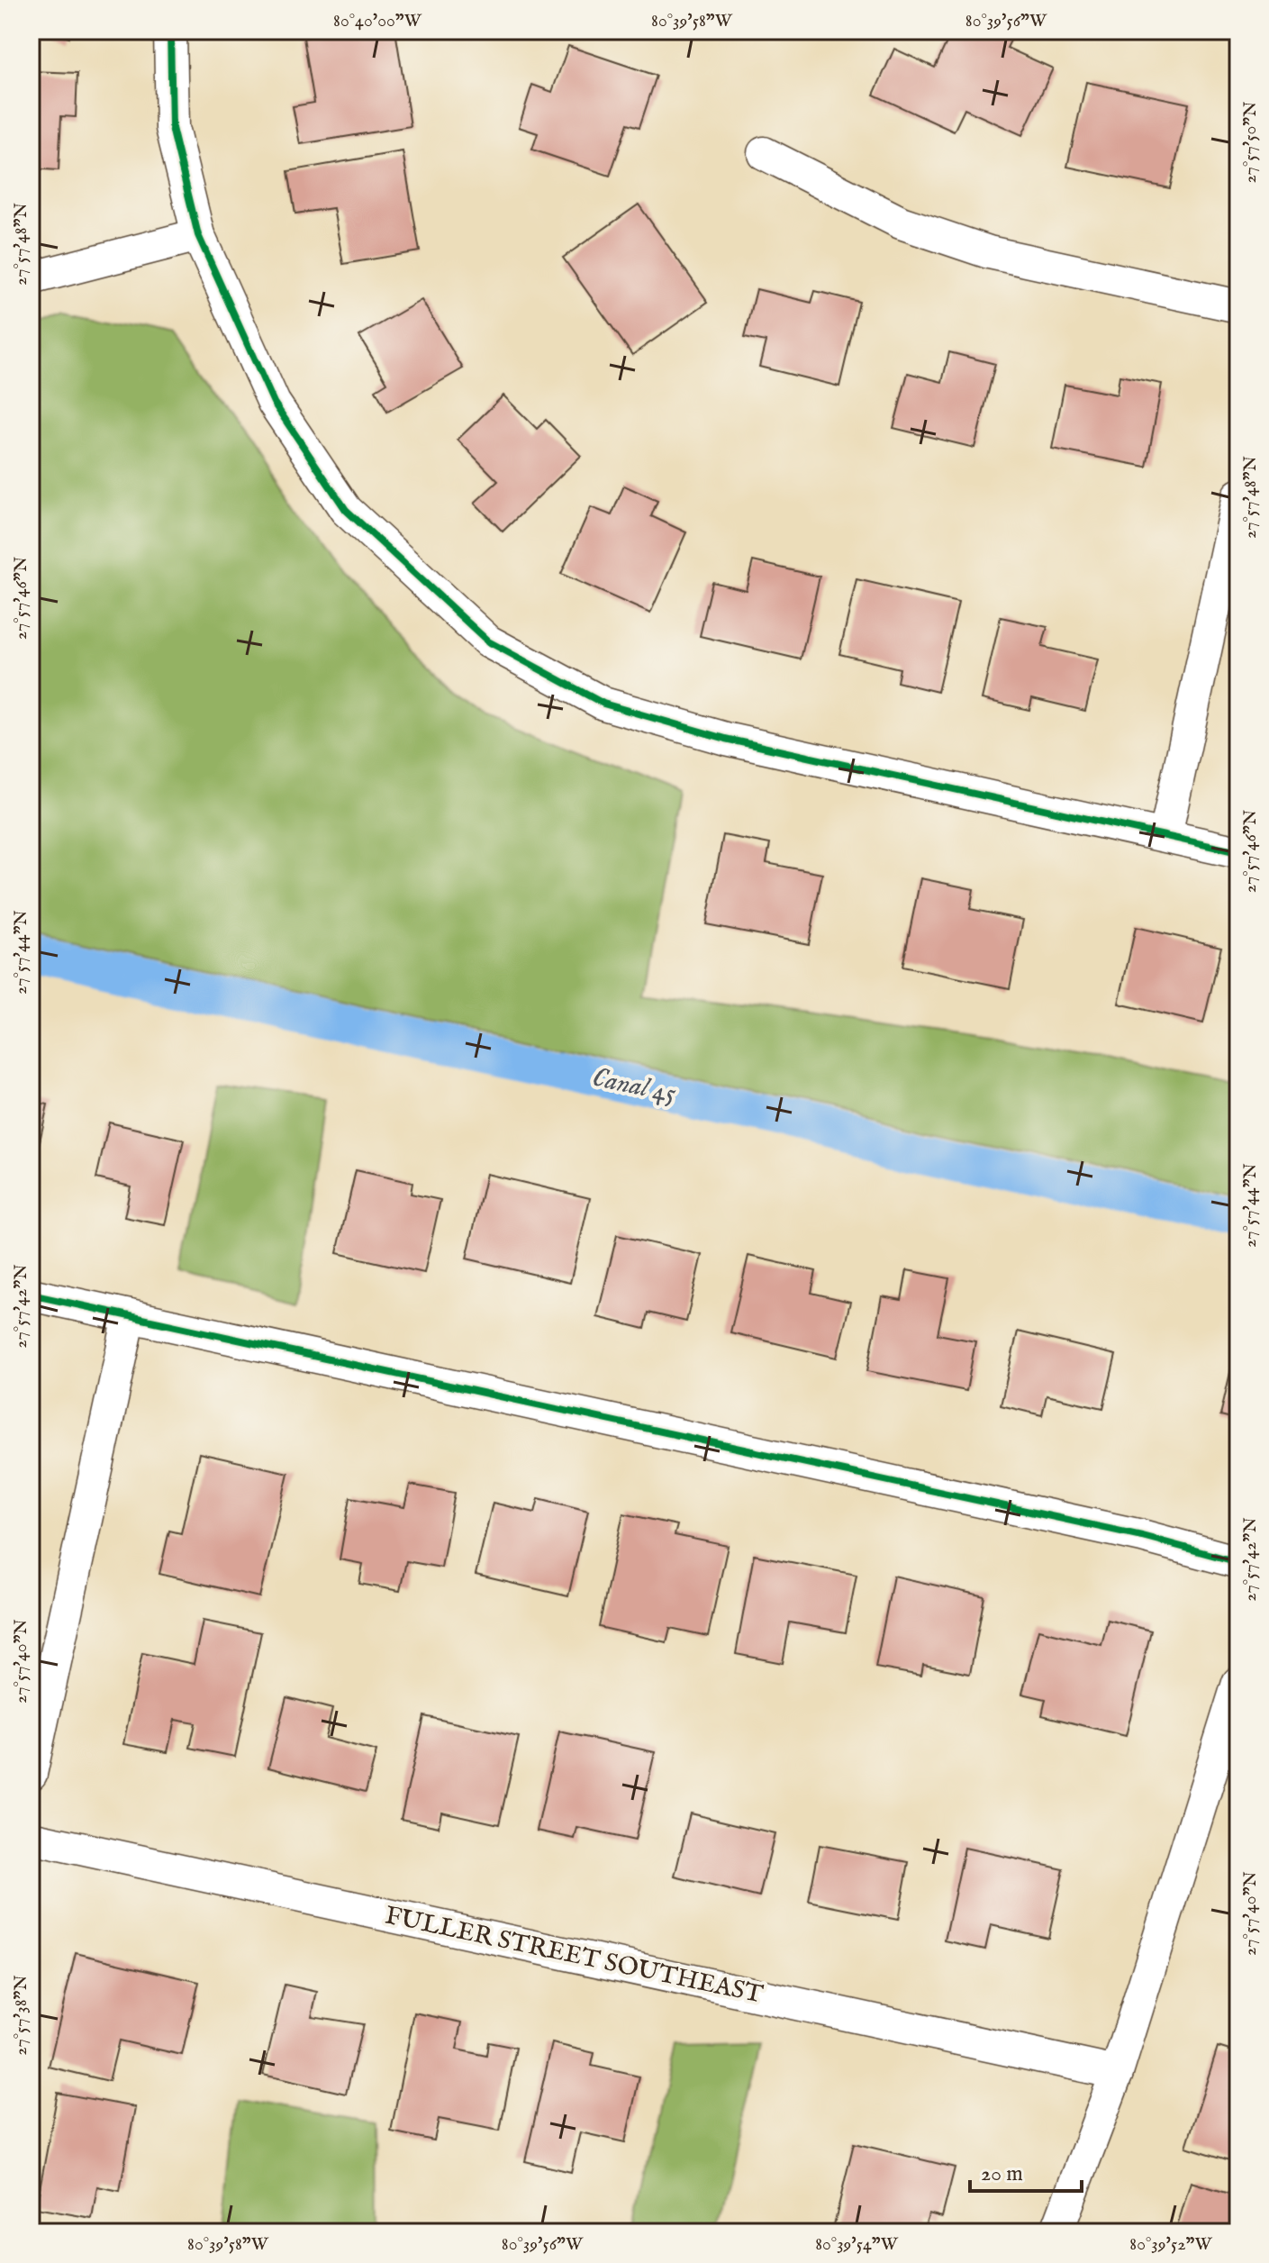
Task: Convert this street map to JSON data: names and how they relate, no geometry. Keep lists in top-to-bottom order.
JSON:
{
  "streets": {
    "street": ["FULLER STREET SOUTHEAST"]
  },
  "water": ["Canal 45"],
  "scale_bar": "20 m",
  "coordinates": [
    "80°40'00\"W",
    "80°39'58\"W",
    "80°39'56\"W",
    "27°57'50\"N",
    "27°57'48\"N",
    "27°57'46\"N",
    "27°57'44\"N",
    "27°57'42\"N",
    "27°57'40\"N",
    "27°57'38\"N",
    "80°39'54\"W",
    "80°39'52\"W"
  ]
}
